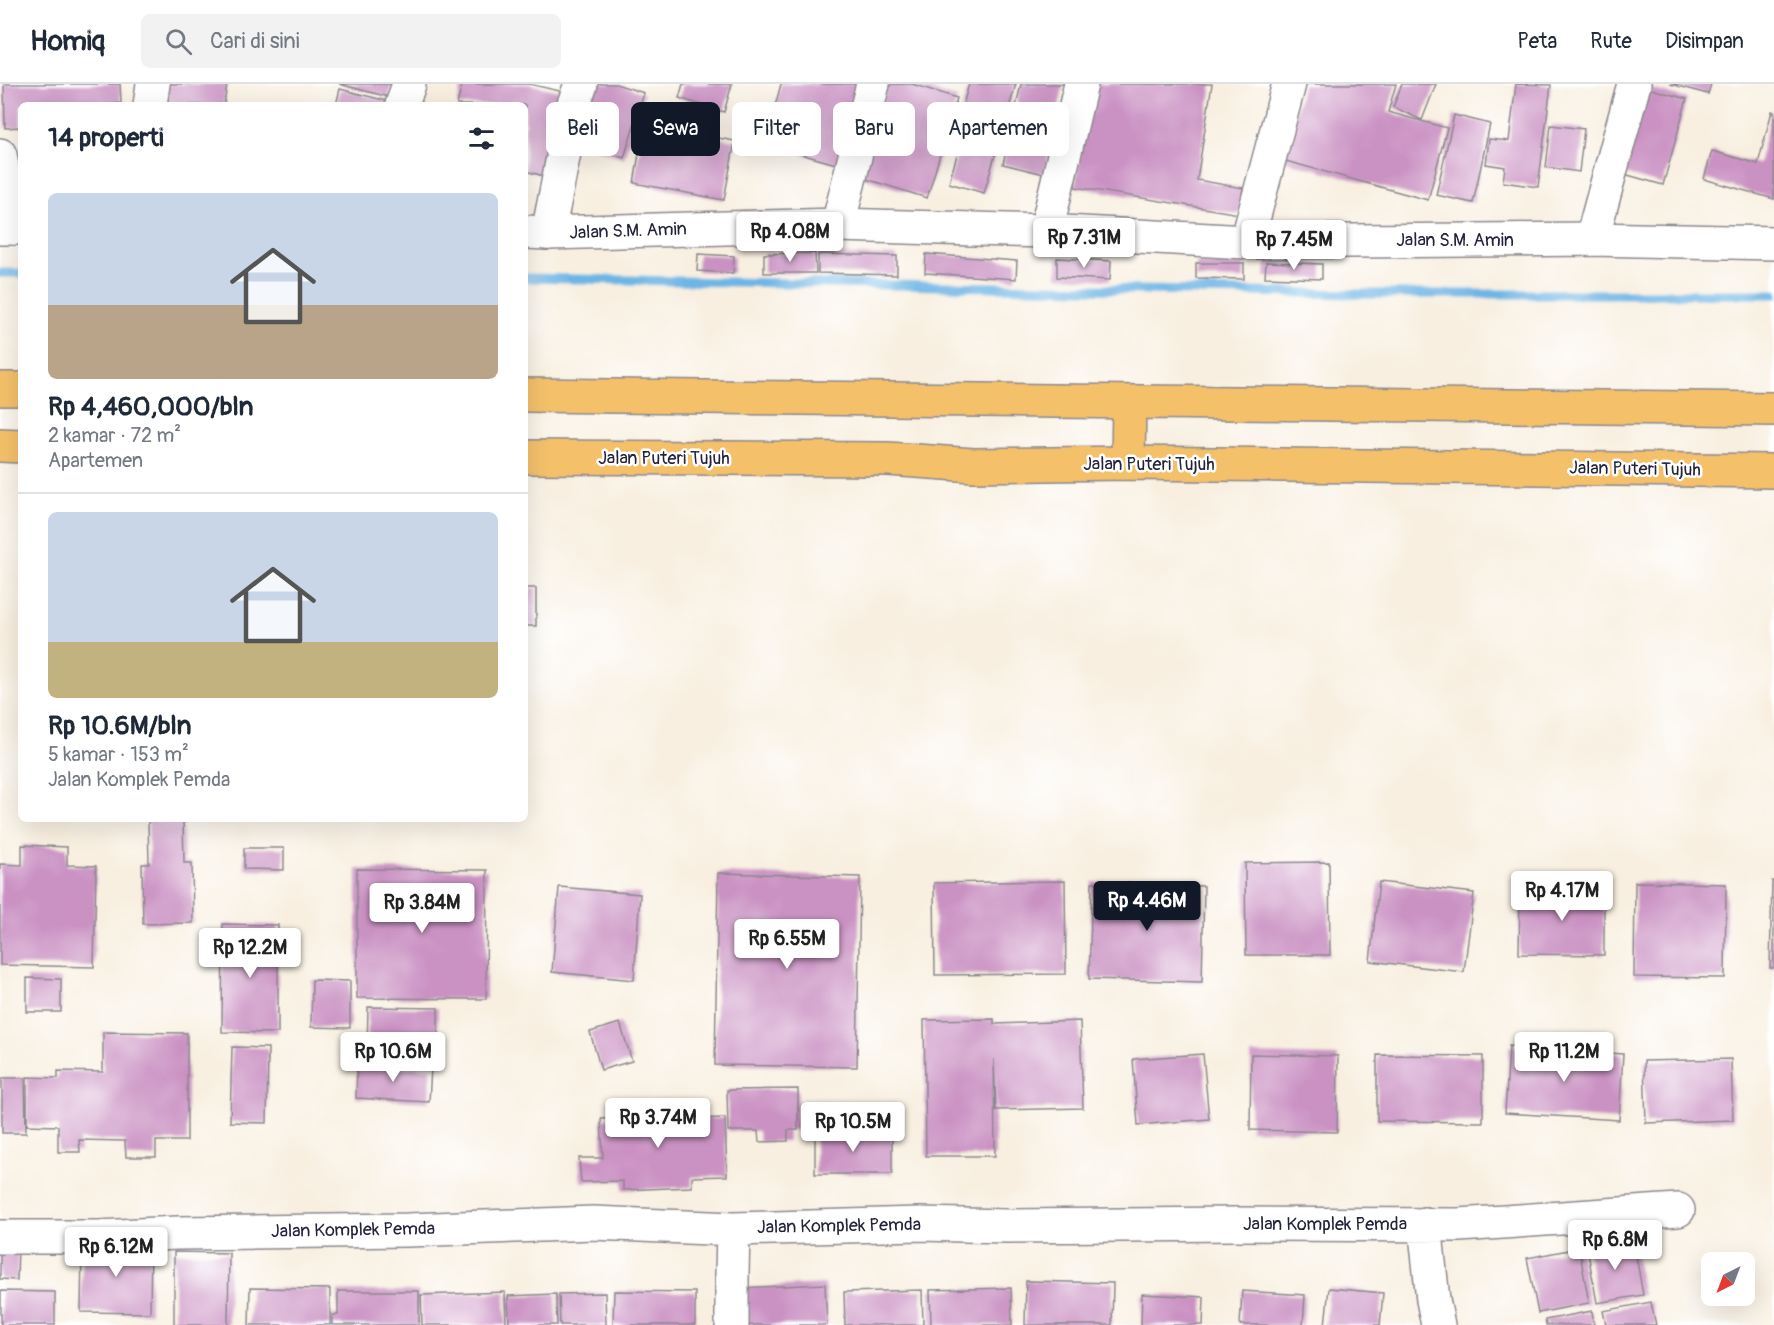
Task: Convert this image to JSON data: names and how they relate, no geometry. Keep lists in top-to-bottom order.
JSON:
{
  "streets": {
    "highway": ["Jalan Puteri Tujuh"],
    "street": ["Jalan S.M. Amin", "Jalan Komplek Pemda"]
  },
  "north": "bottom left",
  "page": {
    "header": "Homiq",
    "search": "Cari di sini",
    "nav": ["Peta", "Rute", "Disimpan"],
    "chip": [
      "Beli",
      "Sewa",
      "Filter",
      "Baru",
      "Apartemen"
    ],
    "heading": "14 properti",
    "list": [
      {
        "name": "Rp 4,460,000/bln",
        "note": "2 kamar · 72 m² · Apartemen"
      },
      {
        "name": "Rp 10.6M/bln",
        "note": "5 kamar · 153 m² · Jalan Komplek Pemda"
      }
    ],
    "price": [
      "Rp 4.08M",
      "Rp 7.31M",
      "Rp 7.45M",
      "Rp 4.17M",
      "Rp 4.46M",
      "Rp 3.84M",
      "Rp 6.55M",
      "Rp 12.2M",
      "Rp 10.6M",
      "Rp 11.2M",
      "Rp 3.74M",
      "Rp 10.5M",
      "Rp 6.8M",
      "Rp 6.12M"
    ]
  }
}
